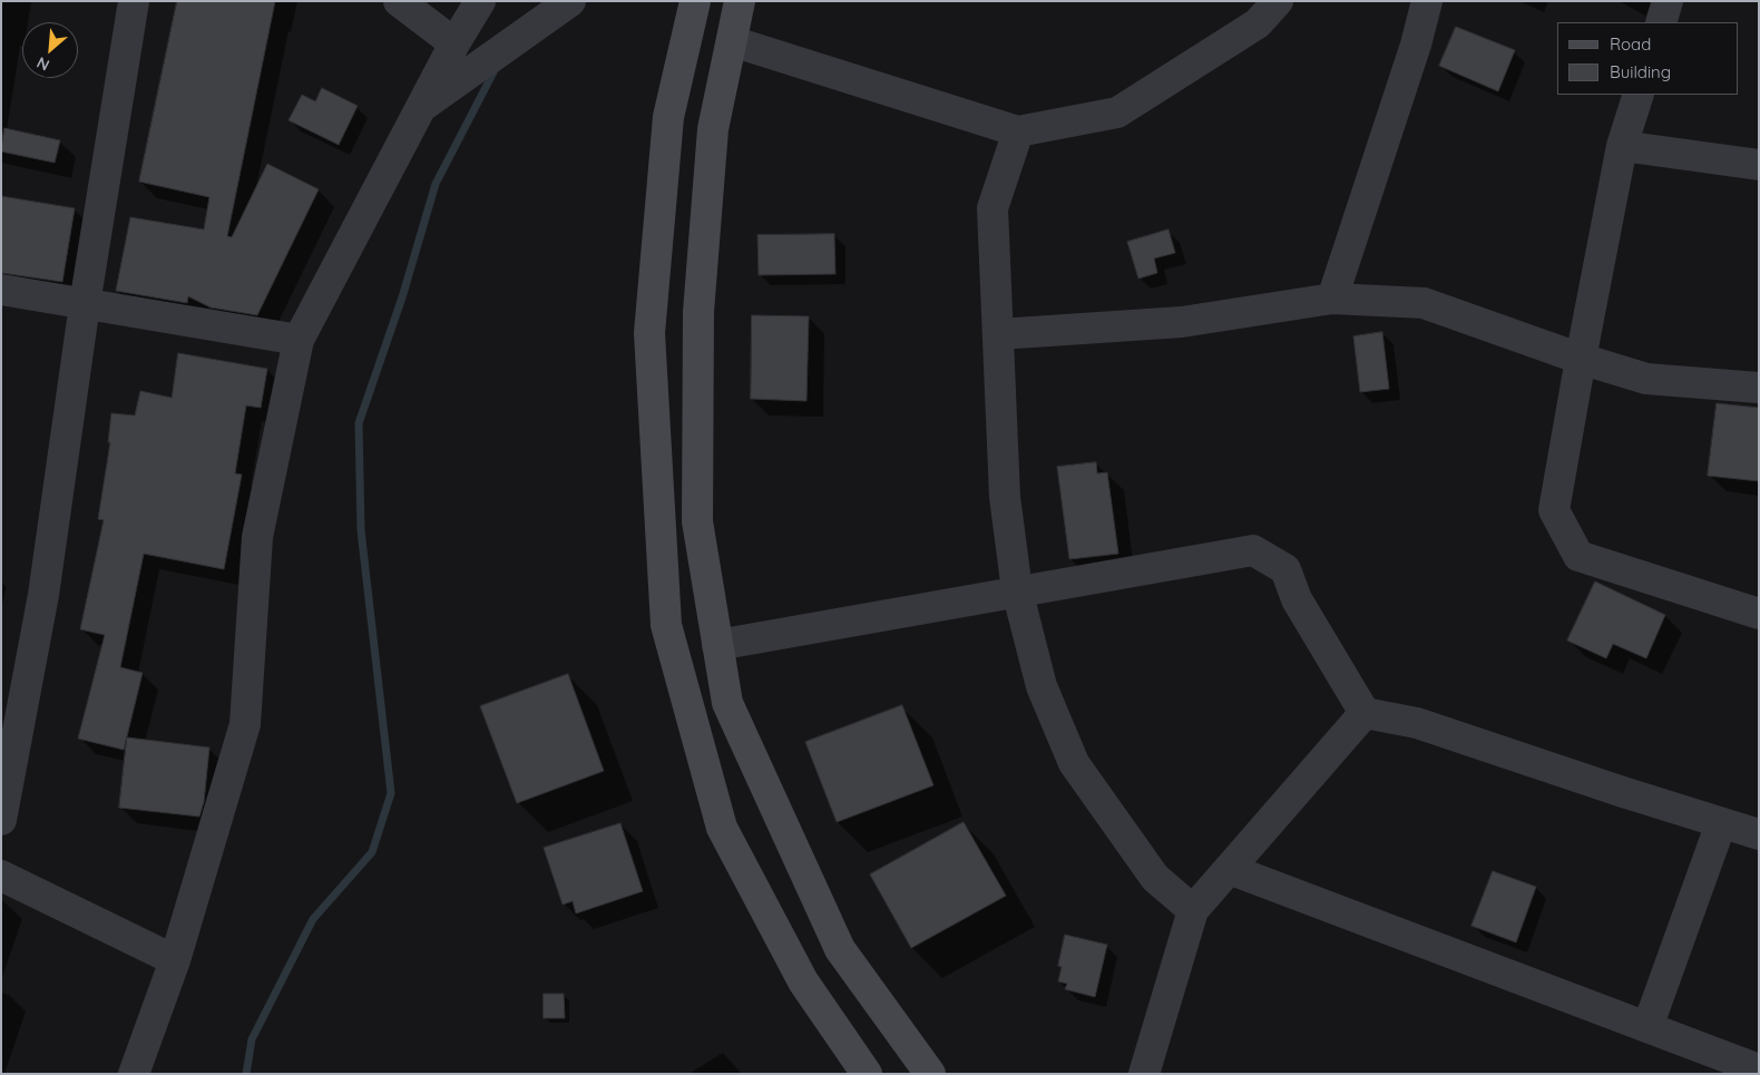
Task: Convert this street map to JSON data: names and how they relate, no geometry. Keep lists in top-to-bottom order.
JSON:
{
  "legend": ["Road", "Building"],
  "north": "bottom left"
}
